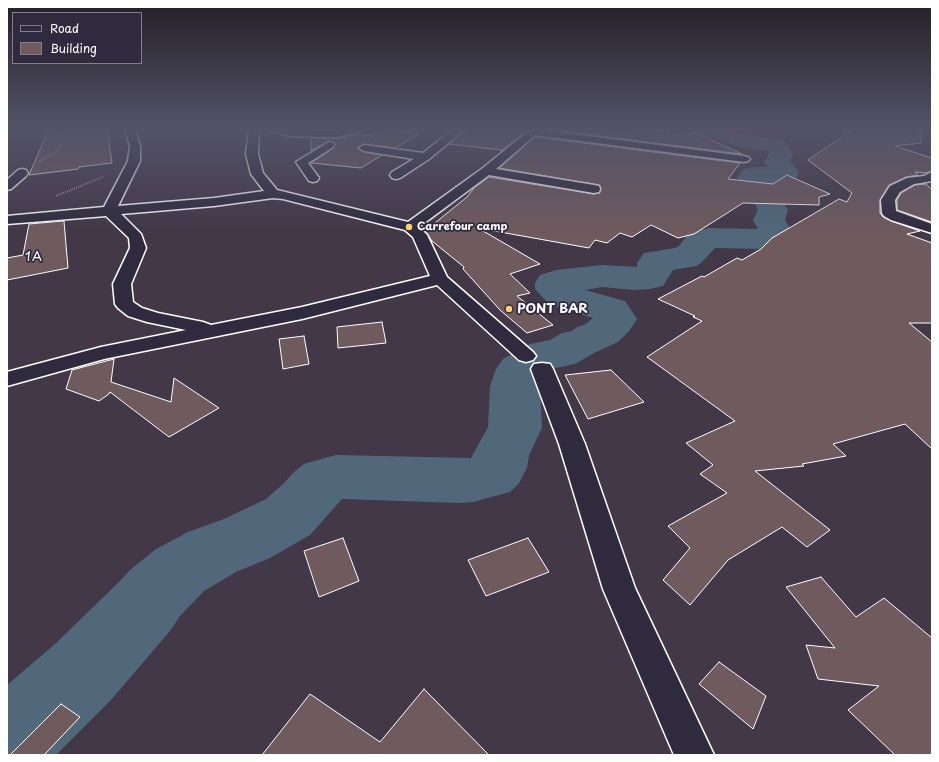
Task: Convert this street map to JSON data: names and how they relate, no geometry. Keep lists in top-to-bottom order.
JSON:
{
  "districts": ["1A"],
  "places": ["Carrefour camp", "PONT BAR"],
  "legend": ["Road", "Building"]
}
